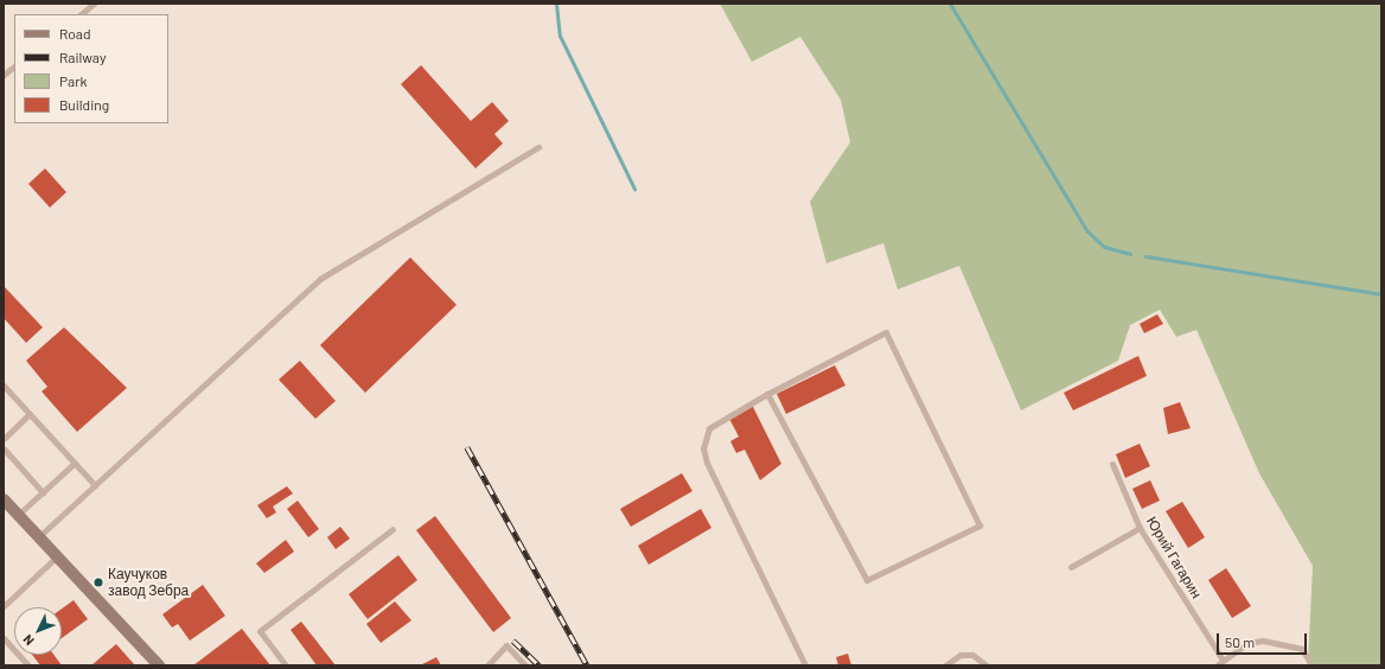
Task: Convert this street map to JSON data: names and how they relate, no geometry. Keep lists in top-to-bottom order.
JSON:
{
  "streets": {
    "lane": ["Юрий Гагарин"]
  },
  "places": ["Каучуков завод Зебра"],
  "legend": [
    "Road",
    "Railway",
    "Park",
    "Building"
  ],
  "scale_bar": "50 m",
  "north": "bottom left"
}
